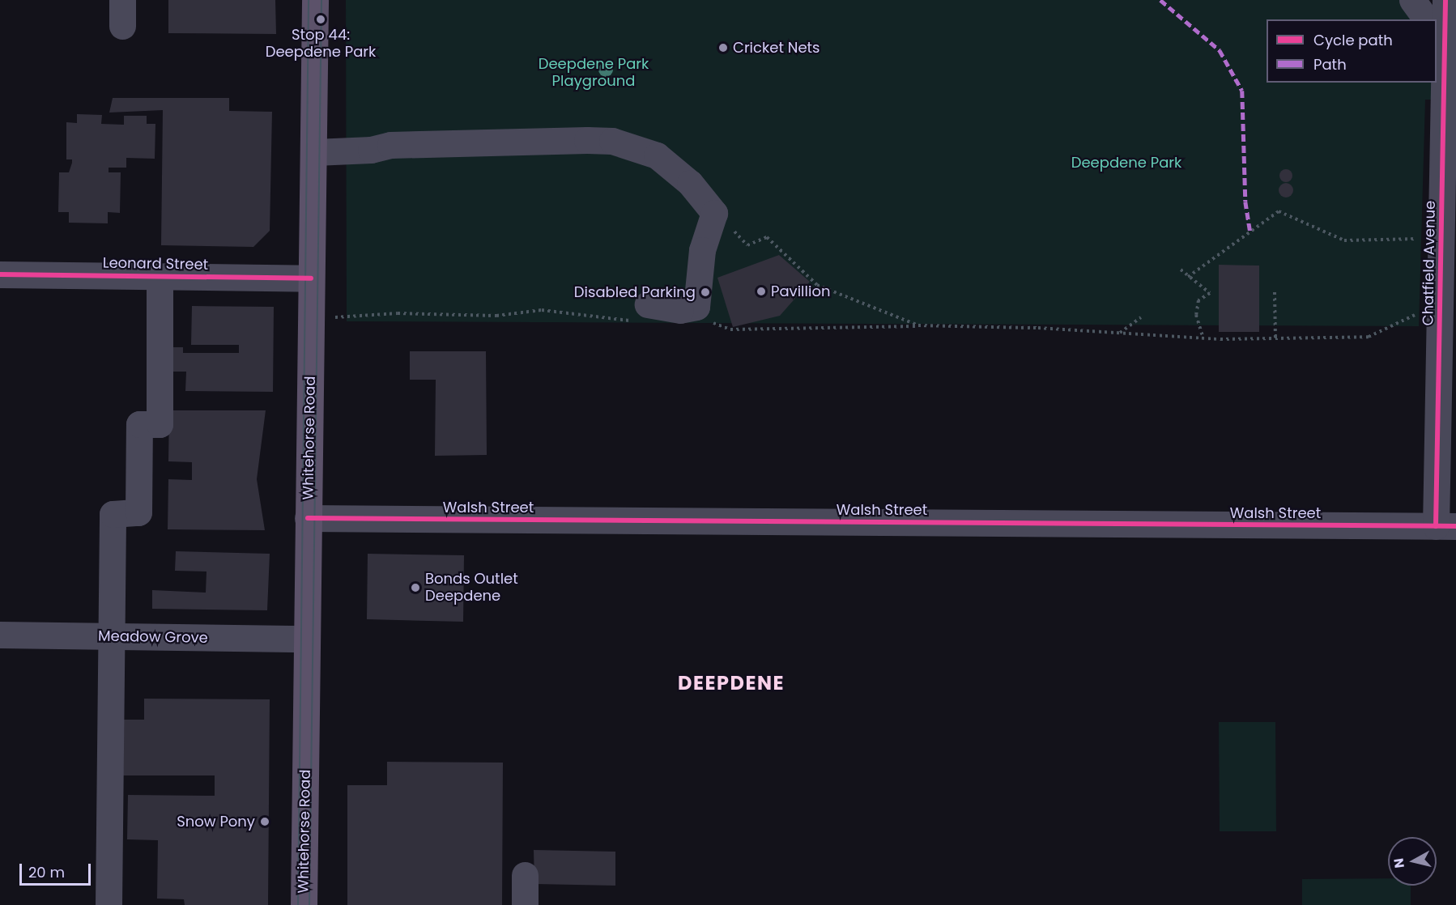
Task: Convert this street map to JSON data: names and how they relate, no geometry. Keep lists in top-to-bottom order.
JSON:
{
  "streets": {
    "main road": ["Whitehorse Road"],
    "street": [
      "Chatfield Avenue",
      "Leonard Street",
      "Walsh Street",
      "Meadow Grove"
    ]
  },
  "crossings": [
    ["Chatfield Avenue", "Walsh Street"],
    ["Leonard Street", "Whitehorse Road"],
    ["Whitehorse Road", "Walsh Street"],
    ["Whitehorse Road", "Meadow Grove"]
  ],
  "districts": ["DEEPDENE"],
  "parks": ["Deepdene Park Playground", "Deepdene Park"],
  "places": [
    "Stop 44: Deepdene Park",
    "Cricket Nets",
    "Pavillion",
    "Disabled Parking",
    "Bonds Outlet Deepdene",
    "Snow Pony"
  ],
  "legend": ["Cycle path", "Path"],
  "scale_bar": "20 m",
  "north": "left"
}
